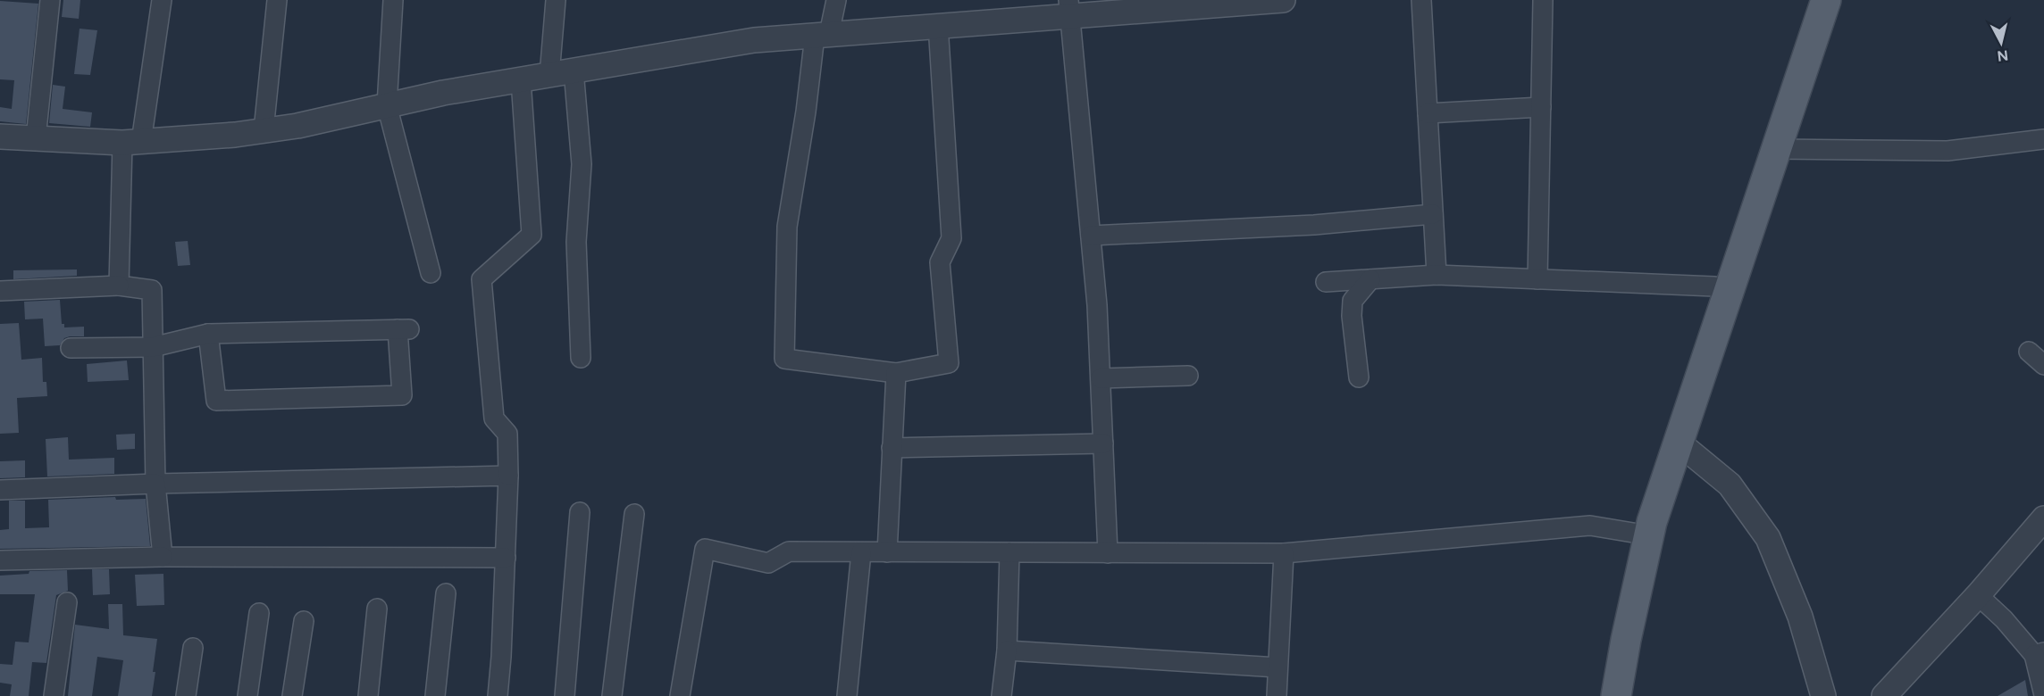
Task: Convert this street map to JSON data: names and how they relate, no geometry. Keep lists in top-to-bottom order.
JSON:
{
  "north": "bottom"
}
